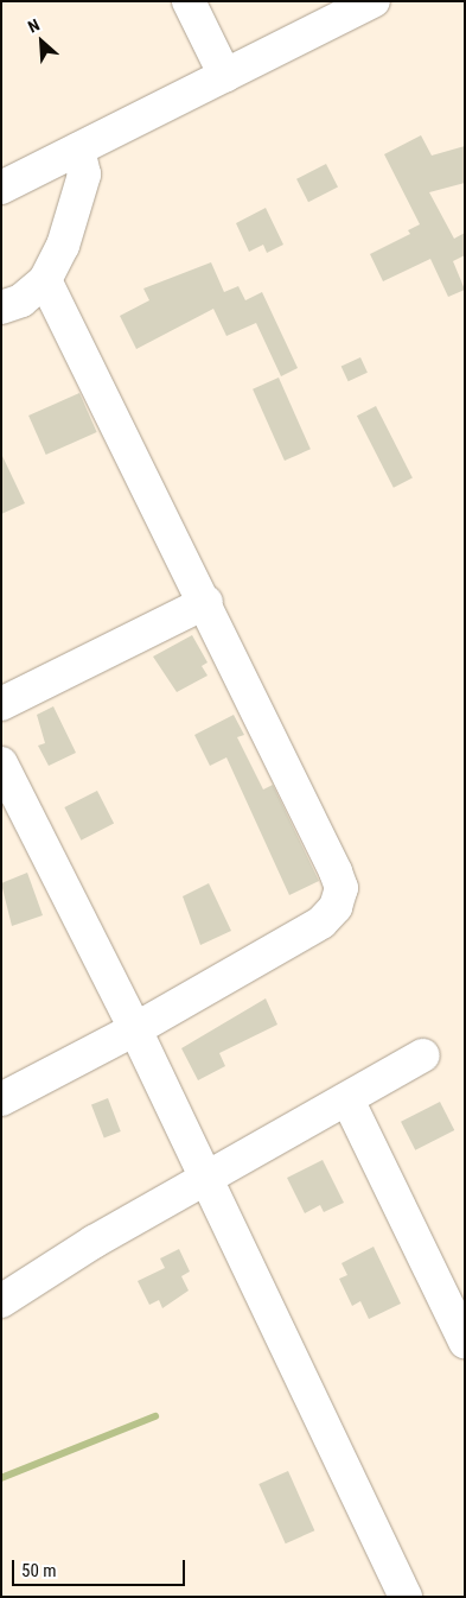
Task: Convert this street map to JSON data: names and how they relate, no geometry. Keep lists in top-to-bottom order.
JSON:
{
  "scale_bar": "50 m",
  "north": "top left"
}
